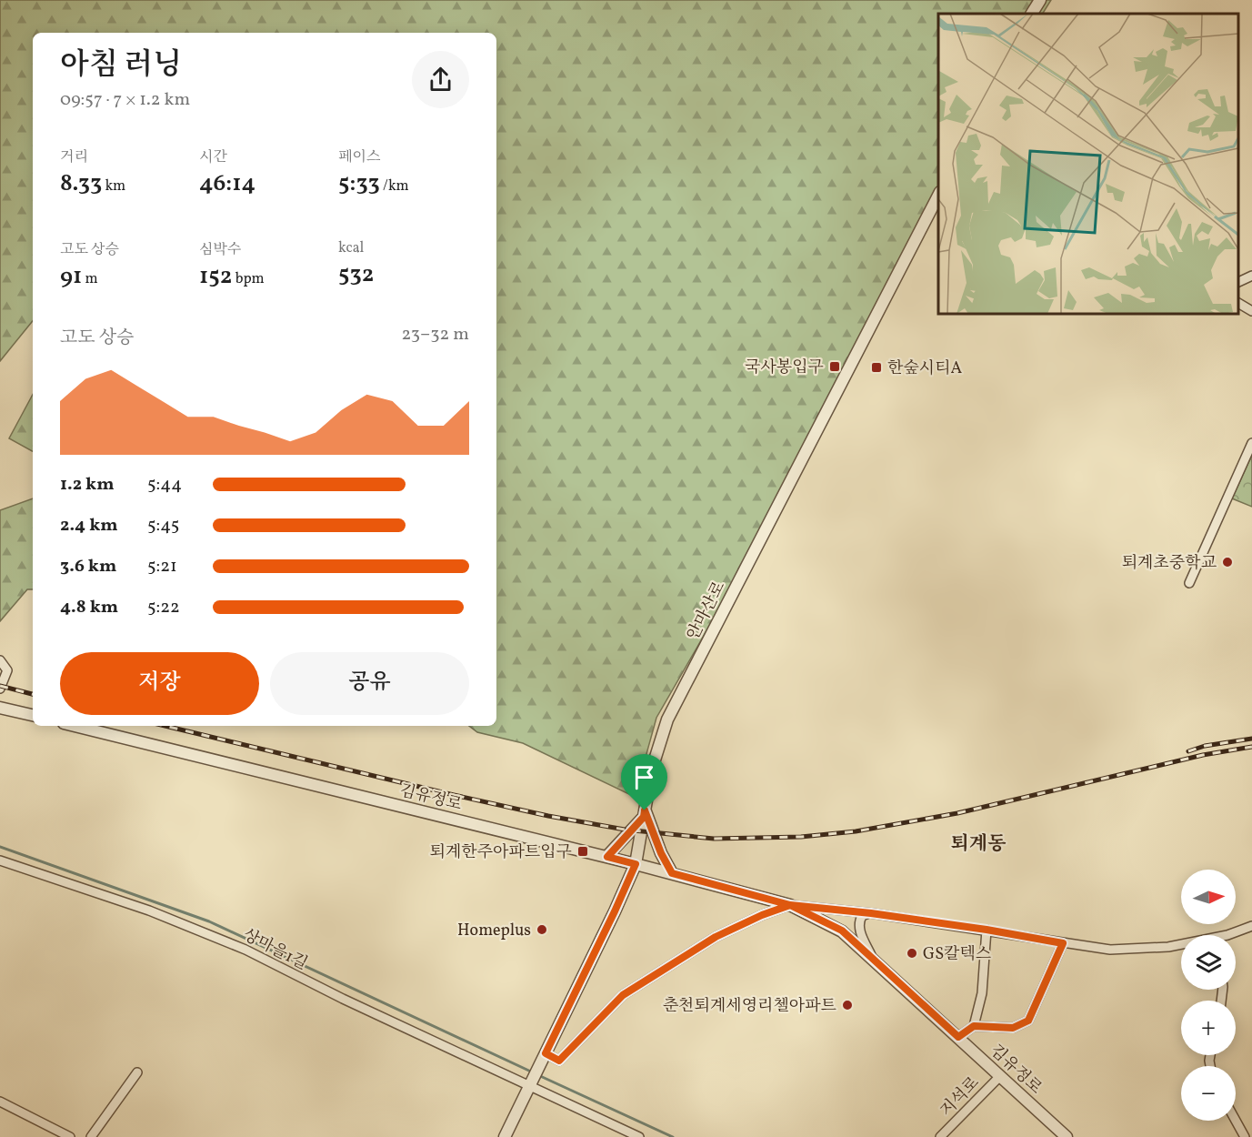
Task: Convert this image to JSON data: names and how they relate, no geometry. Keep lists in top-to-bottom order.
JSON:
{
  "streets": {
    "street": [
      "안마산로",
      "김유정로",
      "상마을1길",
      "지석로"
    ]
  },
  "crossings": [
    ["안마산로", "김유정로"],
    ["안마산로", "상마을1길"],
    ["김유정로", "지석로"]
  ],
  "districts": ["퇴계동"],
  "places": {
    "transit": ["국사봉입구", "한숲시티A", "퇴계한주아파트입구"],
    "other": [
      "퇴계초중학교",
      "Homeplus",
      "GS칼텍스",
      "춘천퇴계세영리첼아파트"
    ]
  },
  "north": "right",
  "page": {
    "heading": ["아침 러닝", "09:57 · 7 × 1.2 km"],
    "stats": [
      ["거리", "8.33 km"],
      ["시간", "46:14"],
      ["페이스", "5:33 /km"],
      ["고도 상승", "91 m"],
      ["심박수", "152 bpm"],
      ["kcal", "532"]
    ],
    "chart": ["고도 상승", "23–32 m"],
    "list": [
      {
        "name": "1.2 km",
        "note": "5:44"
      },
      {
        "name": "2.4 km",
        "note": "5:45"
      },
      {
        "name": "3.6 km",
        "note": "5:21"
      },
      {
        "name": "4.8 km",
        "note": "5:22"
      }
    ],
    "buttons": ["저장", "공유"],
    "map_buttons": ["+", "−"]
  }
}
